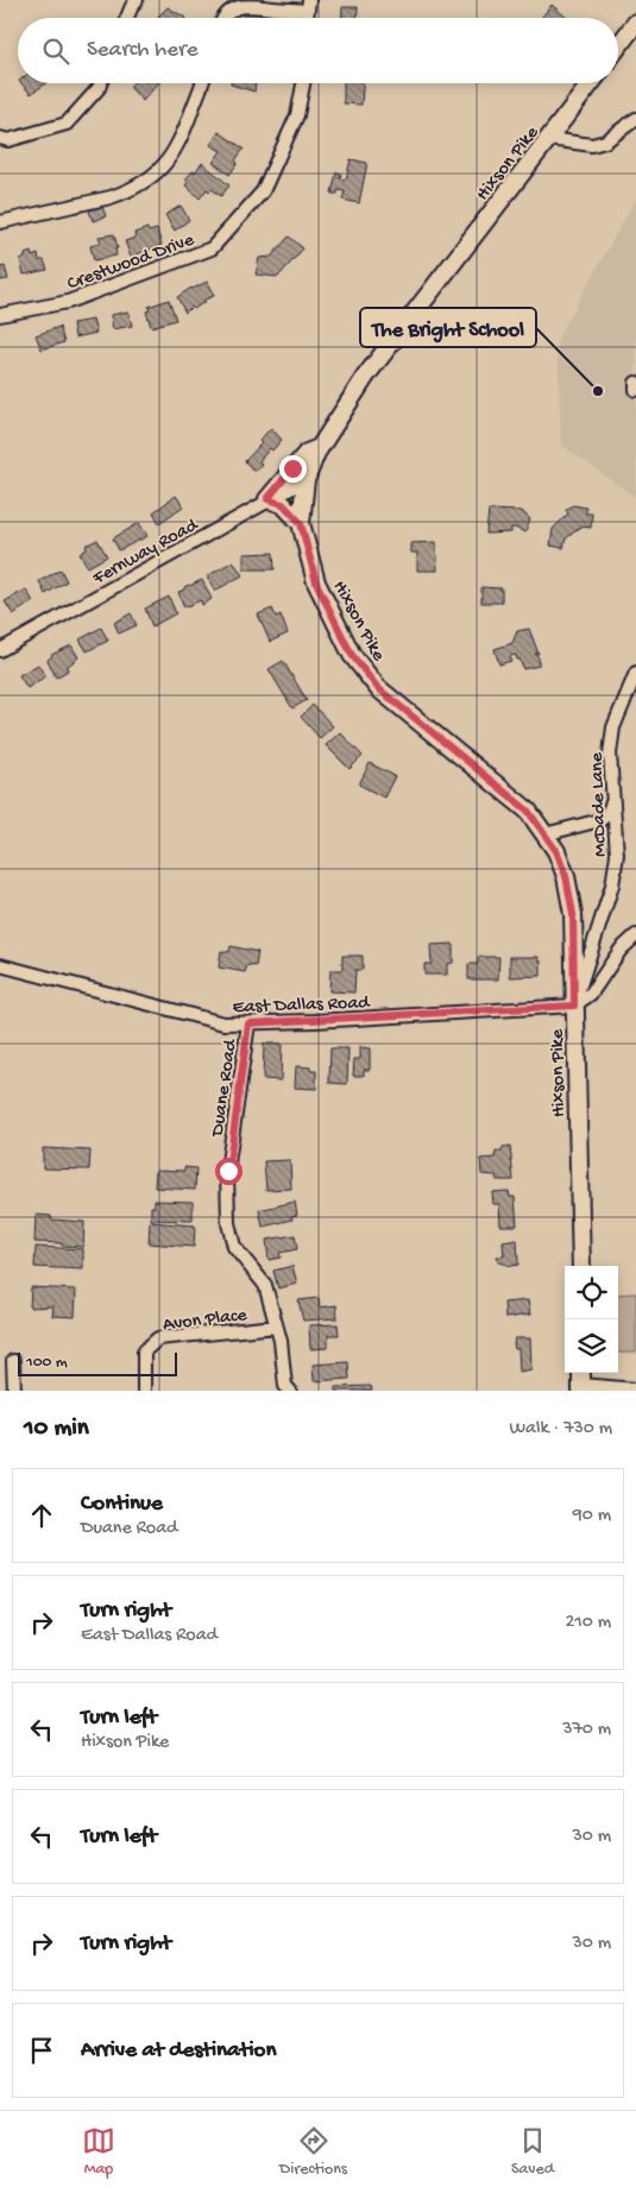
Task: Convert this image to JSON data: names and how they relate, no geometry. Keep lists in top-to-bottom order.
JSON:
{
  "streets": {
    "main road": ["Hixson Pike"],
    "street": [
      "Crestwood Drive",
      "Fernway Road",
      "McDade Lane",
      "East Dallas Road",
      "Duane Road",
      "Avon Place"
    ]
  },
  "crossings": [
    ["Hixson Pike", "Fernway Road"],
    ["Hixson Pike", "McDade Lane"],
    ["Hixson Pike", "East Dallas Road"],
    ["McDade Lane", "East Dallas Road"],
    ["East Dallas Road", "Duane Road"],
    ["Duane Road", "Avon Place"]
  ],
  "places": ["The Bright School"],
  "scale_bar": "100 m",
  "page": {
    "search": "Search here",
    "scale": "100 m",
    "heading": ["10 min", "Walk · 730 m"],
    "list": [
      ["Continue", "Duane Road", "90 m"],
      ["Turn right", "East Dallas Road", "210 m"],
      ["Turn left", "Hixson Pike", "370 m"],
      ["Turn left", "30 m"],
      ["Turn right", "30 m"],
      "Arrive at destination"
    ],
    "nav": ["Map", "Directions", "Saved"]
  }
}
